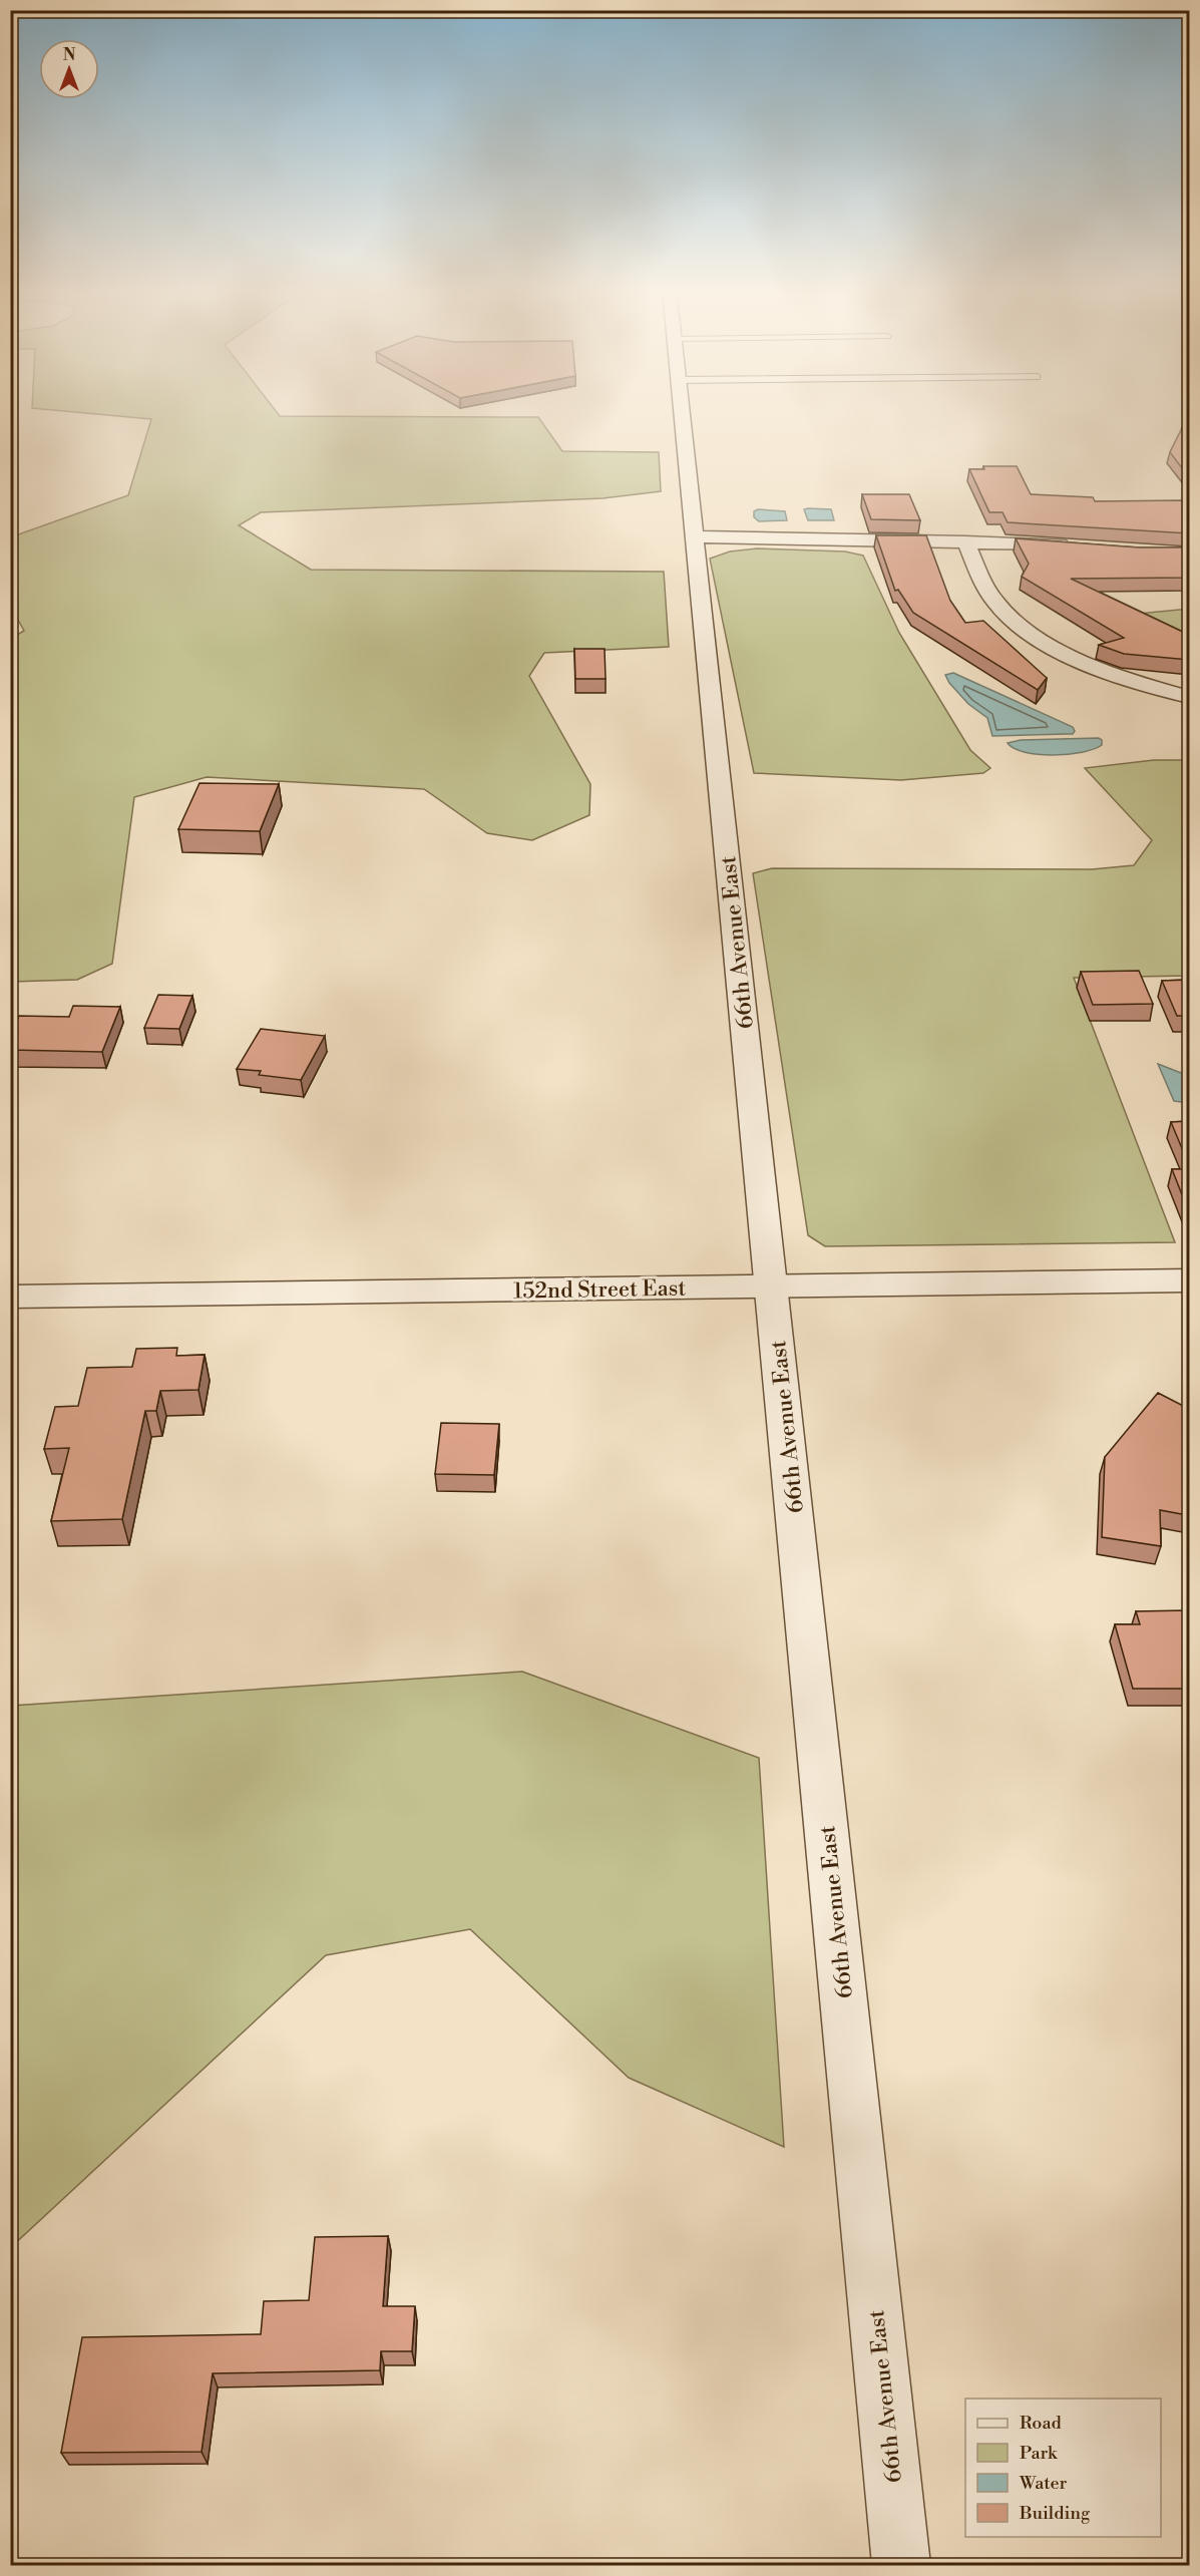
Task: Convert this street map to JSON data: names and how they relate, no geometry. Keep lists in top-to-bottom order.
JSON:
{
  "streets": {
    "street": ["66th Avenue East", "152nd Street East"]
  },
  "crossings": [
    ["66th Avenue East", "152nd Street East"]
  ],
  "legend": [
    "Road",
    "Park",
    "Water",
    "Building"
  ],
  "north": "top"
}
